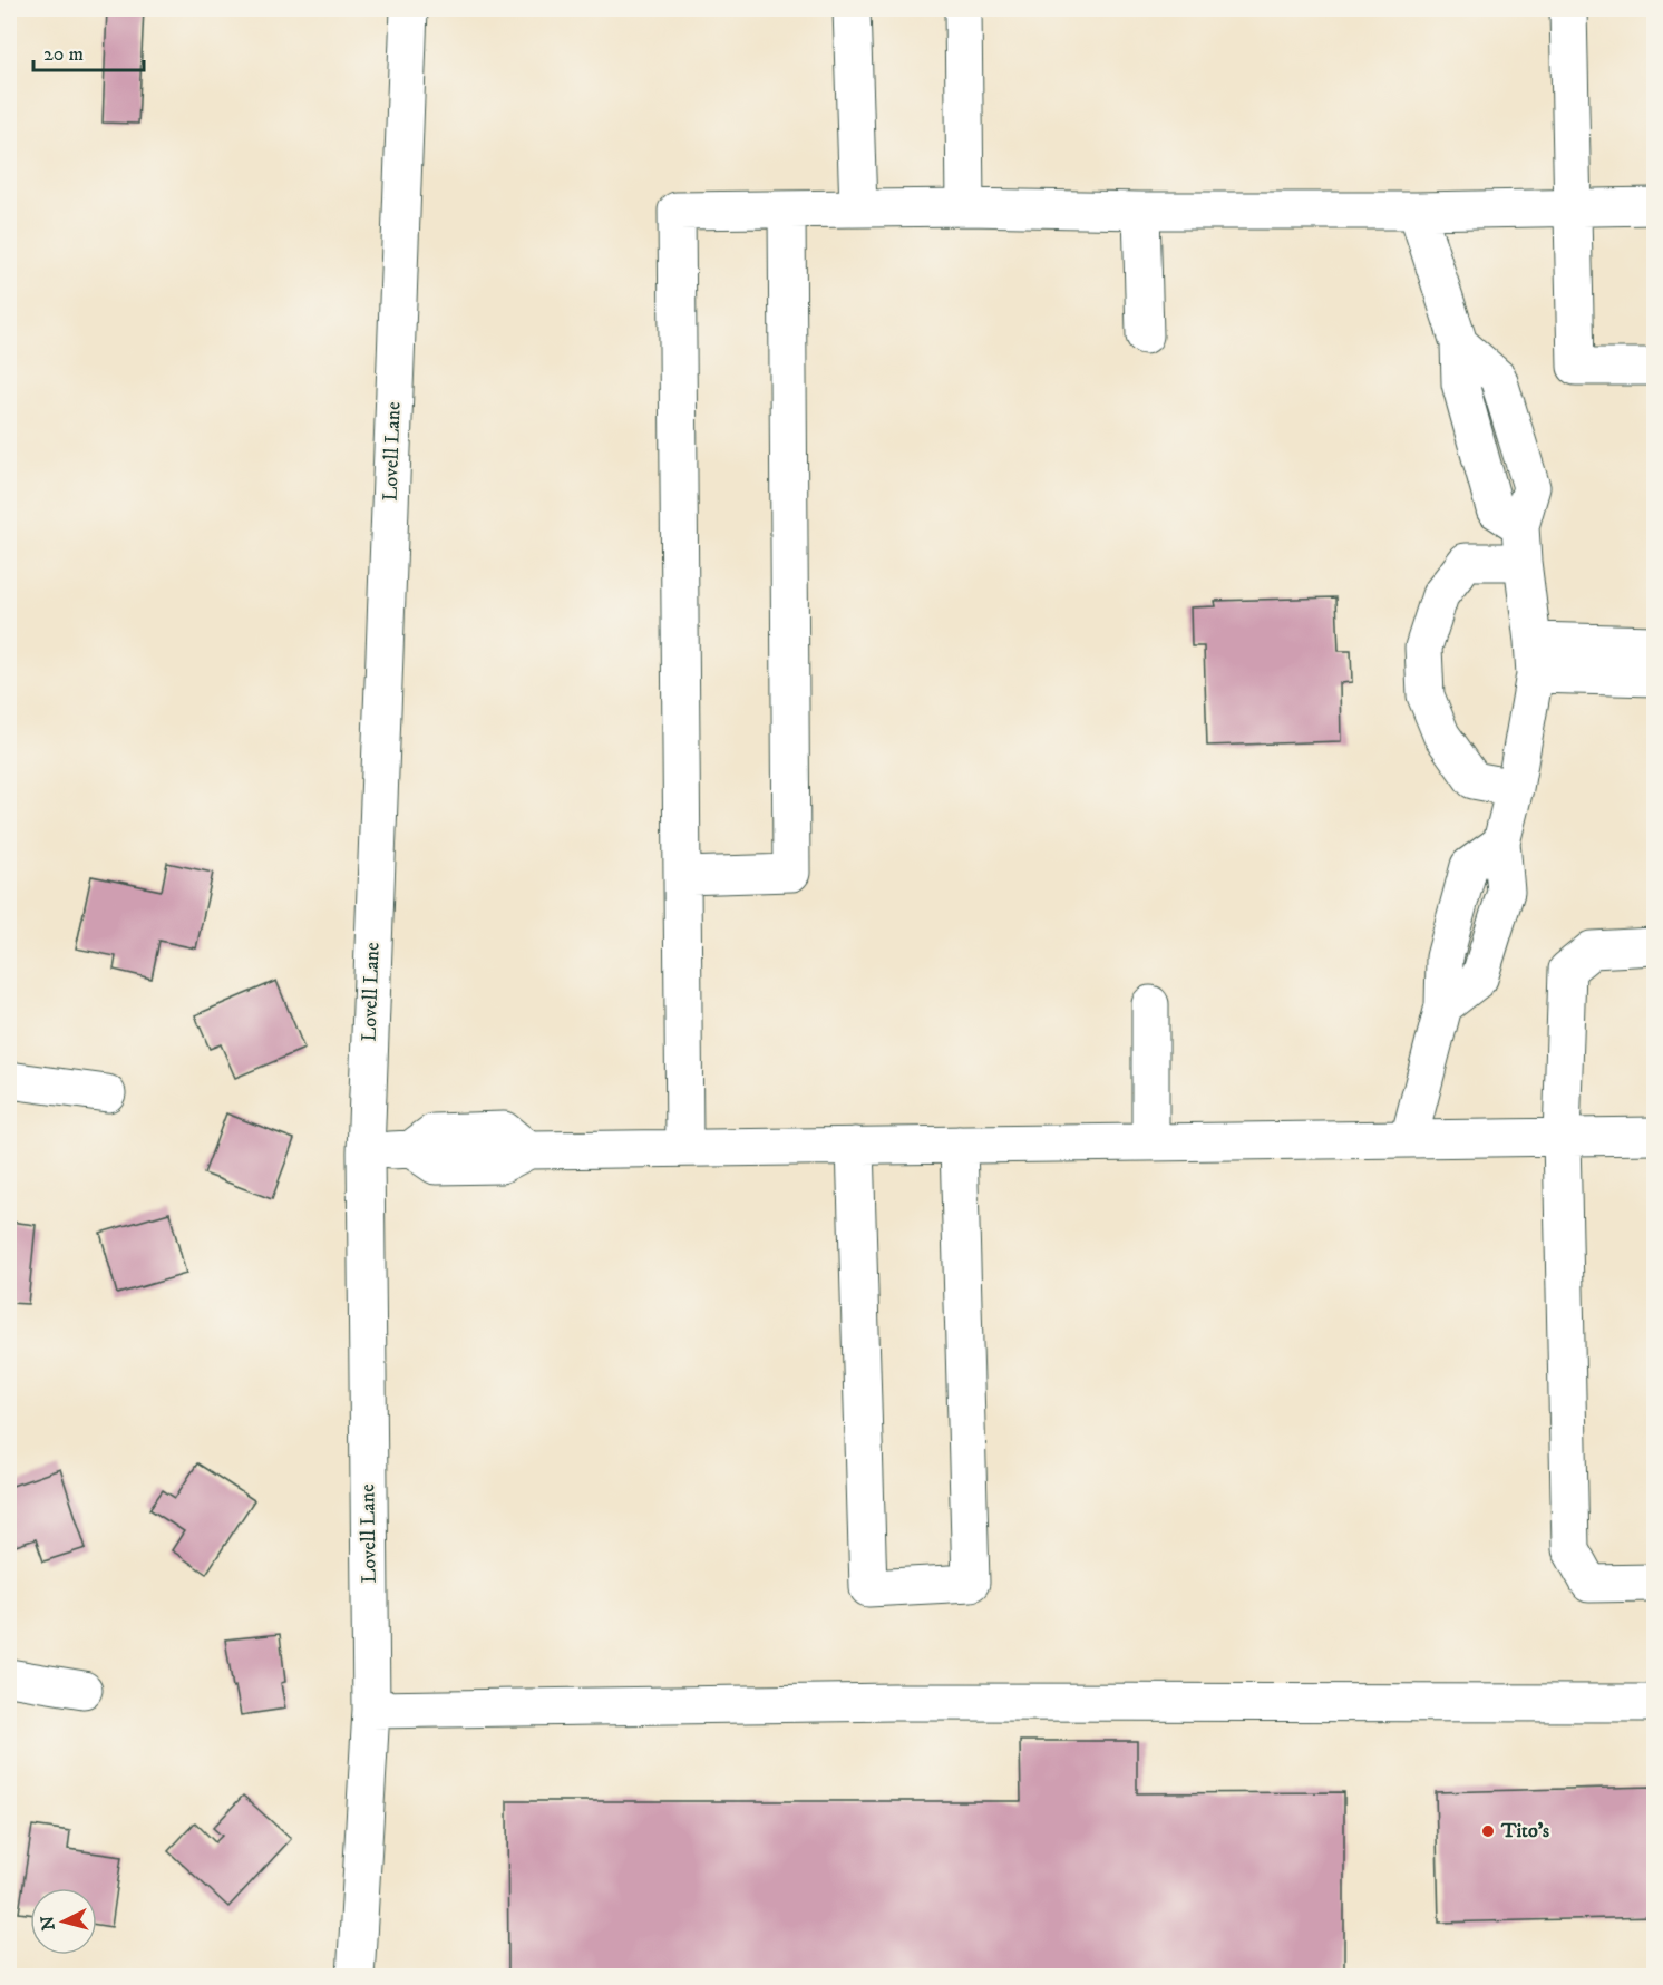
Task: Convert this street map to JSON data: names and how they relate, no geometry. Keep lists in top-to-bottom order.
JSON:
{
  "streets": {
    "street": ["Lovell Lane"]
  },
  "places": ["Tito's"],
  "scale_bar": "20 m",
  "north": "left"
}
